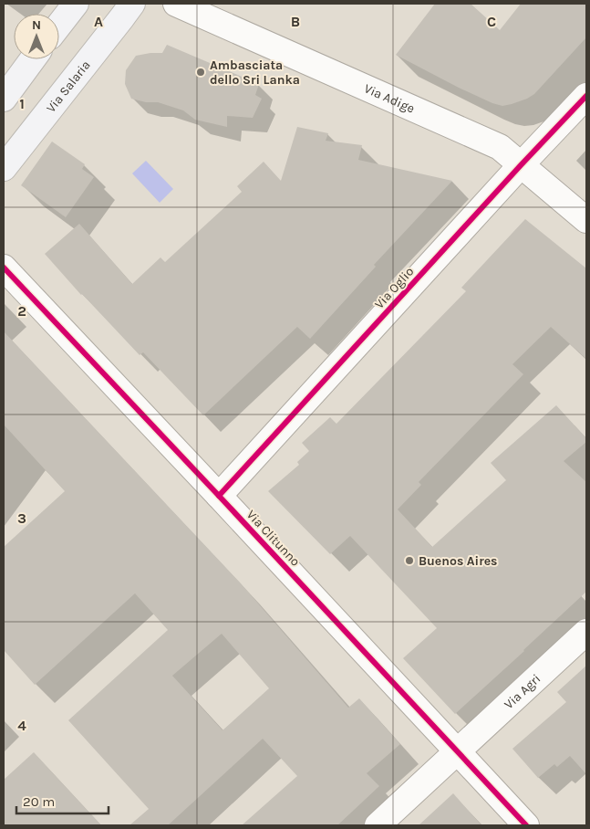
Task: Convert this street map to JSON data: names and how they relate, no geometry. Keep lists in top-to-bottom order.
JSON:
{
  "streets": {
    "main road": ["Via Salaria"],
    "street": [
      "Via Adige",
      "Via Oglio",
      "Via Clitunno",
      "Via Agri"
    ]
  },
  "crossings": [
    ["Via Adige", "Via Oglio"],
    ["Via Oglio", "Via Clitunno"],
    ["Via Clitunno", "Via Agri"]
  ],
  "places": ["Ambasciata dello Sri Lanka", "Buenos Aires"],
  "scale_bar": "20 m",
  "north": "top",
  "grid": {
    "columns": ["A", "B", "C"],
    "rows": [
      "1",
      "2",
      "3",
      "4"
    ]
  }
}
